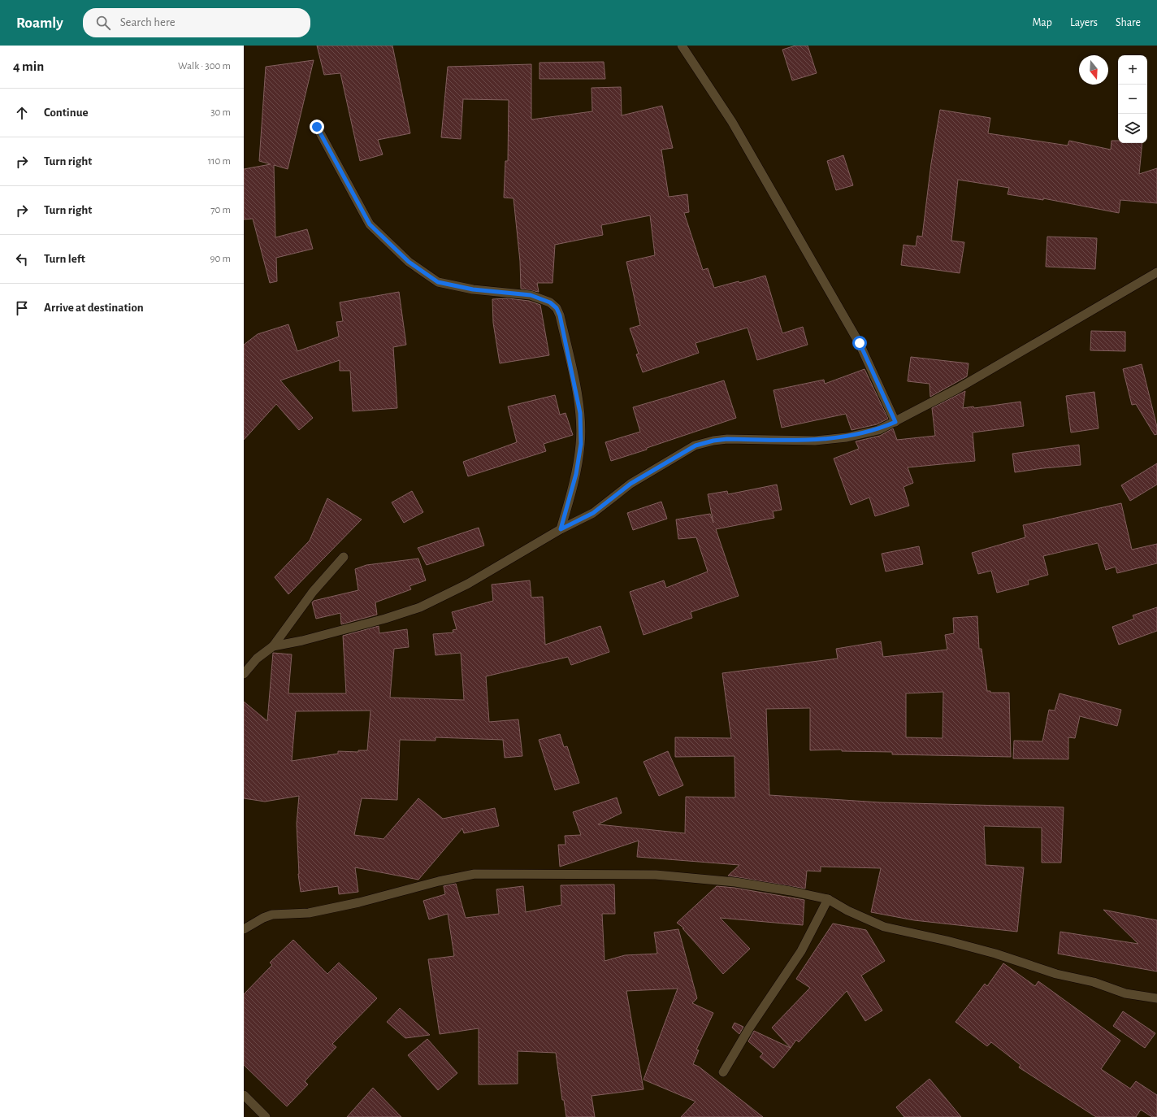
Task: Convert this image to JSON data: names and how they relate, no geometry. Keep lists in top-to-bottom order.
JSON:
{
  "north": "bottom",
  "page": {
    "header": "Roamly",
    "search": "Search here",
    "nav": ["Map", "Layers", "Share"],
    "heading": ["4 min", "Walk · 300 m"],
    "map_buttons": ["+", "−"],
    "list": [
      ["Continue", "30 m"],
      ["Turn right", "110 m"],
      ["Turn right", "70 m"],
      ["Turn left", "90 m"],
      "Arrive at destination"
    ]
  }
}
